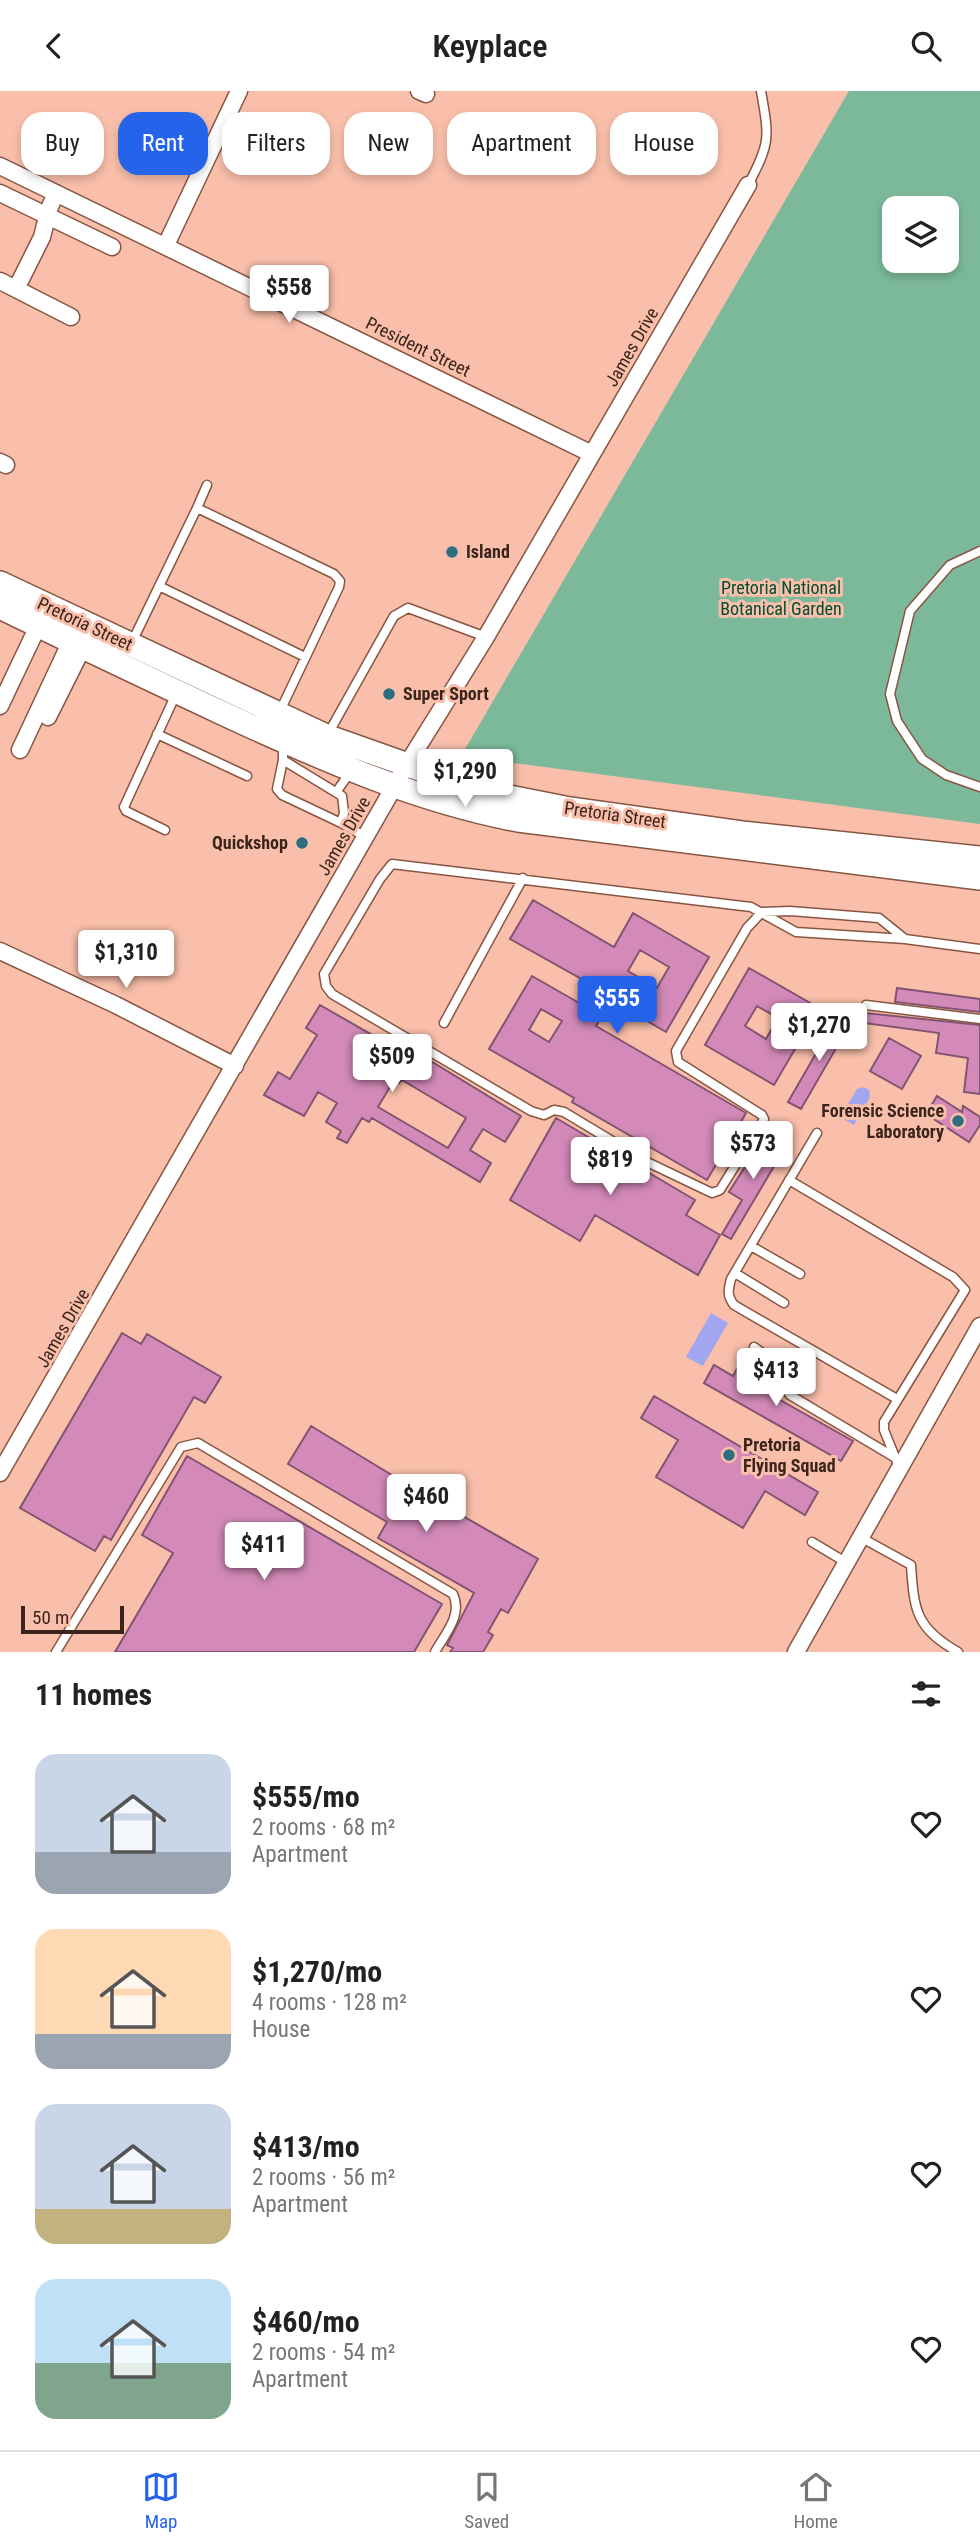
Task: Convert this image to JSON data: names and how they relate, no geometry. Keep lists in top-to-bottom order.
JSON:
{
  "streets": {
    "main road": ["Pretoria Street"],
    "street": ["President Street", "James Drive"]
  },
  "crossings": [
    ["President Street", "James Drive"],
    ["James Drive", "Pretoria Street"]
  ],
  "parks": ["Pretoria National Botanical Garden"],
  "places": [
    "Island",
    "Super Sport",
    "Quickshop",
    "Forensic Science Laboratory",
    "Pretoria Flying Squad"
  ],
  "scale_bar": "50 m",
  "page": {
    "header": "Keyplace",
    "chip": [
      "Buy",
      "Rent",
      "Filters",
      "New",
      "Apartment",
      "House"
    ],
    "price": [
      "$558",
      "$1,290",
      "$1,310",
      "$555",
      "$1,270",
      "$509",
      "$573",
      "$819",
      "$413",
      "$460",
      "$411"
    ],
    "scale": "50 m",
    "heading": "11 homes",
    "list": [
      {
        "name": "$555/mo",
        "note": "2 rooms · 68 m² · Apartment"
      },
      {
        "name": "$1,270/mo",
        "note": "4 rooms · 128 m² · House"
      },
      {
        "name": "$413/mo",
        "note": "2 rooms · 56 m² · Apartment"
      },
      {
        "name": "$460/mo",
        "note": "2 rooms · 54 m² · Apartment"
      }
    ],
    "tabs": ["Map", "Saved", "Home"]
  }
}
